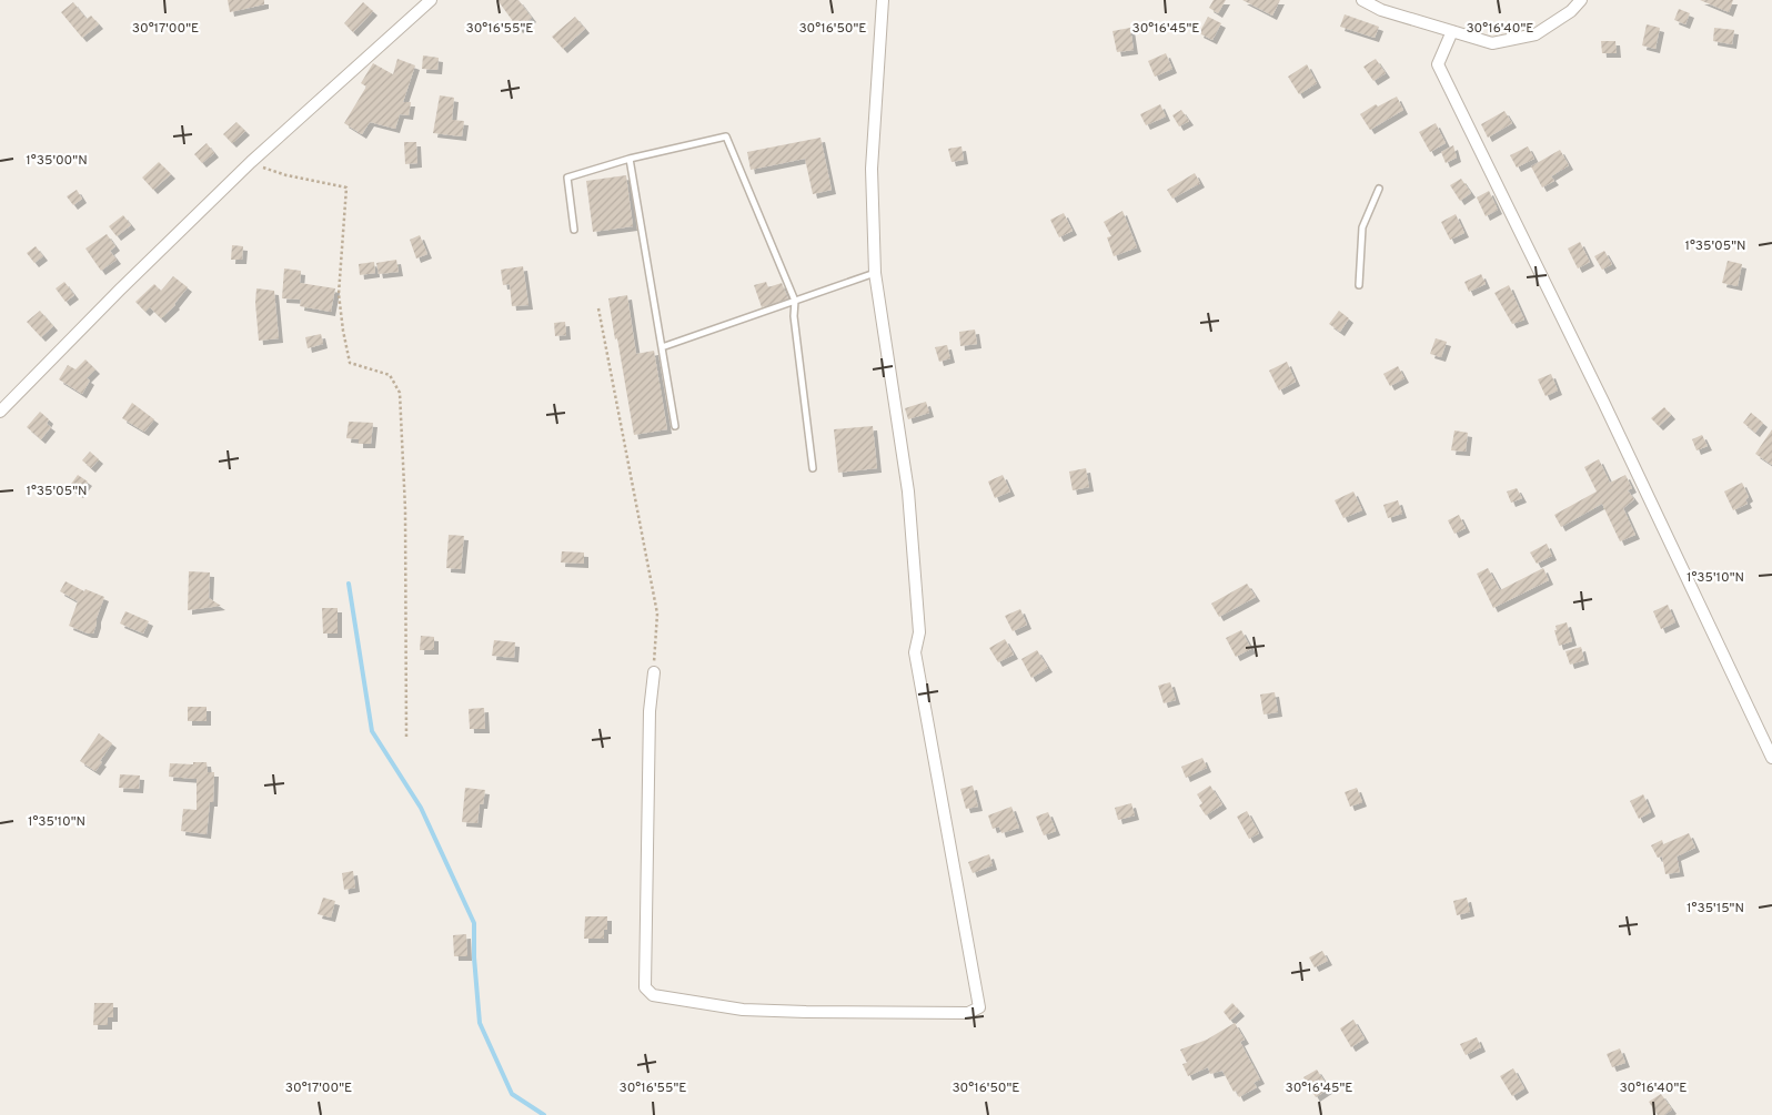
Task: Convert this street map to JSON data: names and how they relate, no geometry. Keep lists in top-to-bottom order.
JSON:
{
  "coordinates": [
    "30°17'00\"E",
    "30°16'55\"E",
    "30°16'50\"E",
    "30°16'45\"E",
    "30°16'40\"E",
    "1°35'00\"N",
    "1°35'05\"N",
    "1°35'10\"N",
    "1°35'15\"N"
  ]
}
